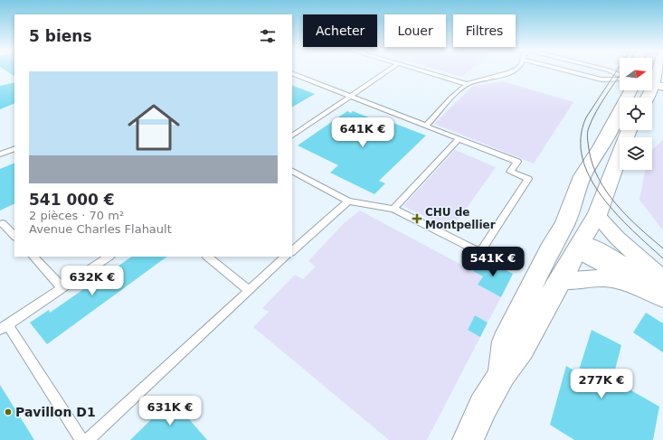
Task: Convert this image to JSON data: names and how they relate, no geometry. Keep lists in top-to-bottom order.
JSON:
{
  "places": {
    "health": ["CHU de Montpellier"],
    "other": ["Pavillon D1"]
  },
  "north": "right",
  "page": {
    "chip": ["Acheter", "Louer", "Filtres"],
    "heading": "5 biens",
    "list": [
      {
        "name": "541 000 €",
        "note": "2 pièces · 70 m² · Avenue Charles Flahault"
      }
    ],
    "price": [
      "641K €",
      "541K €",
      "632K €",
      "277K €",
      "631K €"
    ]
  }
}
